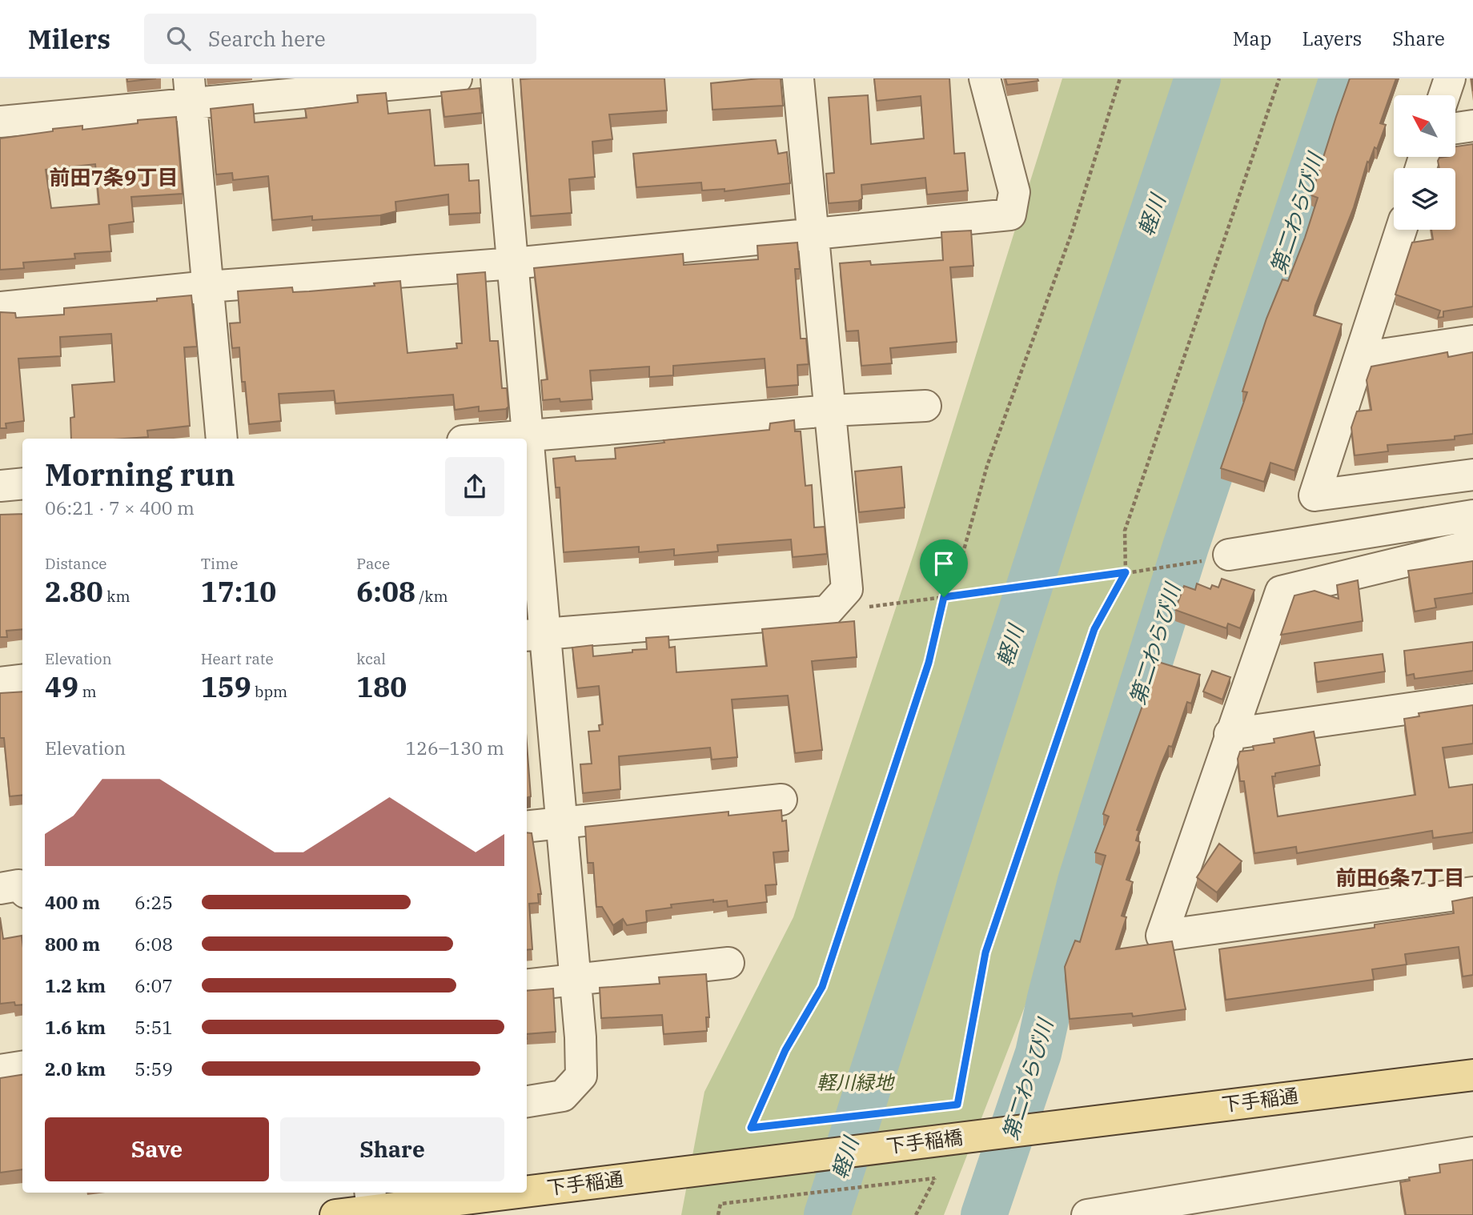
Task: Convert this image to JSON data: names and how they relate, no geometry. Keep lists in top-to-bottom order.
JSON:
{
  "streets": {
    "main road": ["下手稲通", "下手稲橋"]
  },
  "crossings": [
    ["下手稲通", "下手稲橋"]
  ],
  "districts": ["前田7条9丁目", "前田6条7丁目"],
  "water": ["第二わらび川", "軽川"],
  "parks": ["軽川緑地"],
  "north": "top left",
  "page": {
    "header": "Milers",
    "search": "Search here",
    "nav": ["Map", "Layers", "Share"],
    "heading": ["Morning run", "06:21 · 7 × 400 m"],
    "stats": [
      ["Distance", "2.80 km"],
      ["Time", "17:10"],
      ["Pace", "6:08 /km"],
      ["Elevation", "49 m"],
      ["Heart rate", "159 bpm"],
      ["kcal", "180"]
    ],
    "chart": ["Elevation", "126–130 m"],
    "list": [
      {
        "name": "400 m",
        "note": "6:25"
      },
      {
        "name": "800 m",
        "note": "6:08"
      },
      {
        "name": "1.2 km",
        "note": "6:07"
      },
      {
        "name": "1.6 km",
        "note": "5:51"
      },
      {
        "name": "2.0 km",
        "note": "5:59"
      }
    ],
    "buttons": ["Save", "Share"]
  }
}
